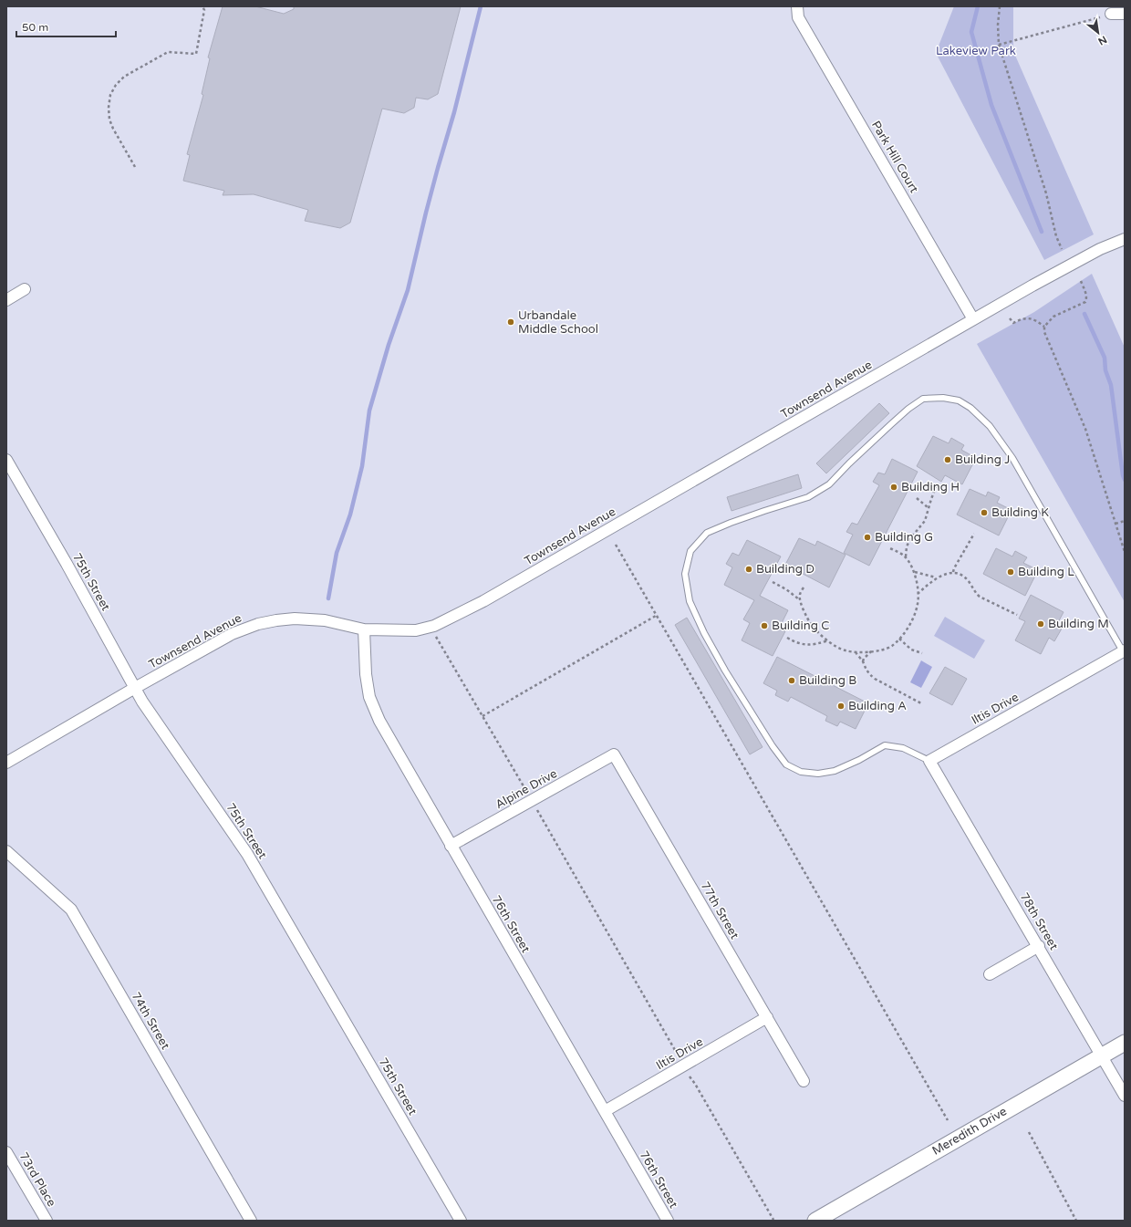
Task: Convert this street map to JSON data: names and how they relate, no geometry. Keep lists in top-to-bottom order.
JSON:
{
  "streets": {
    "main road": ["Meredith Drive"],
    "street": [
      "Park Hill Court",
      "Townsend Avenue",
      "75th Street",
      "Iltis Drive",
      "Alpine Drive",
      "77th Street",
      "78th Street",
      "76th Street",
      "74th Street",
      "73rd Place"
    ]
  },
  "crossings": [
    ["Park Hill Court", "Townsend Avenue"],
    ["Townsend Avenue", "75th Street"],
    ["Townsend Avenue", "76th Street"],
    ["Iltis Drive", "77th Street"],
    ["Iltis Drive", "78th Street"],
    ["Iltis Drive", "76th Street"],
    ["Alpine Drive", "77th Street"],
    ["Alpine Drive", "76th Street"],
    ["78th Street", "Meredith Drive"]
  ],
  "parks": ["Lakeview Park"],
  "places": [
    "Urbandale Middle School",
    "Building J",
    "Building H",
    "Building K",
    "Building G",
    "Building D",
    "Building L",
    "Building M",
    "Building C",
    "Building B",
    "Building A"
  ],
  "scale_bar": "50 m",
  "north": "bottom right"
}
